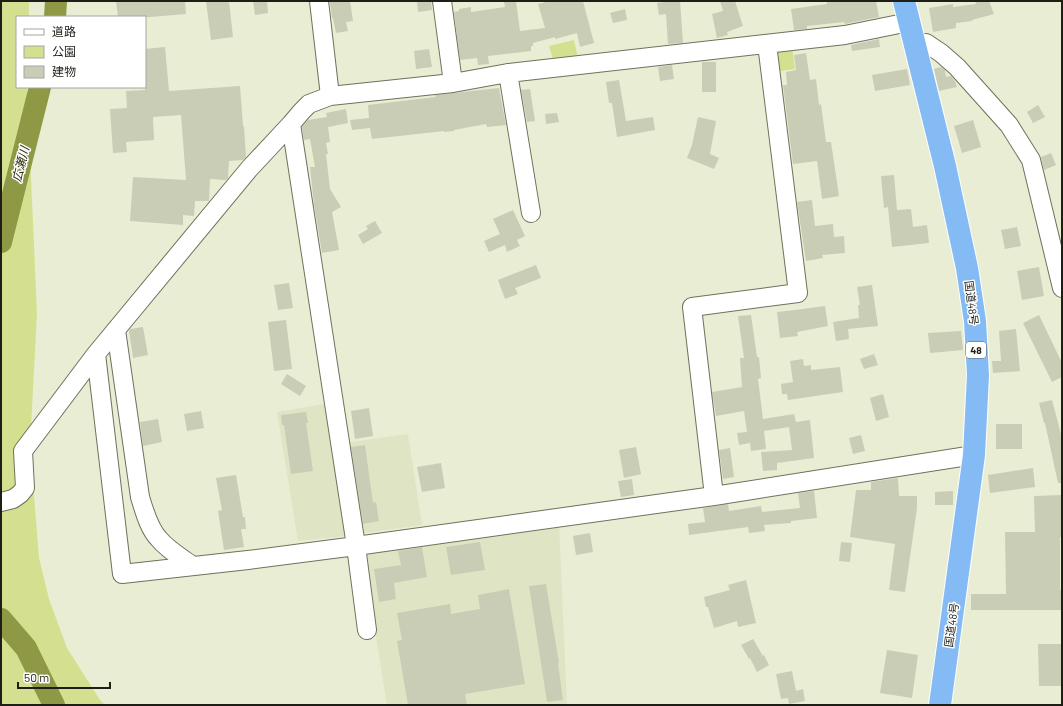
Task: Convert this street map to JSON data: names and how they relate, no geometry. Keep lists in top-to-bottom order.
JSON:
{
  "streets": {
    "highway": ["国道48号", "48"]
  },
  "water": ["広瀬川"],
  "legend": ["道路", "公園", "建物"],
  "scale_bar": "50 m"
}
